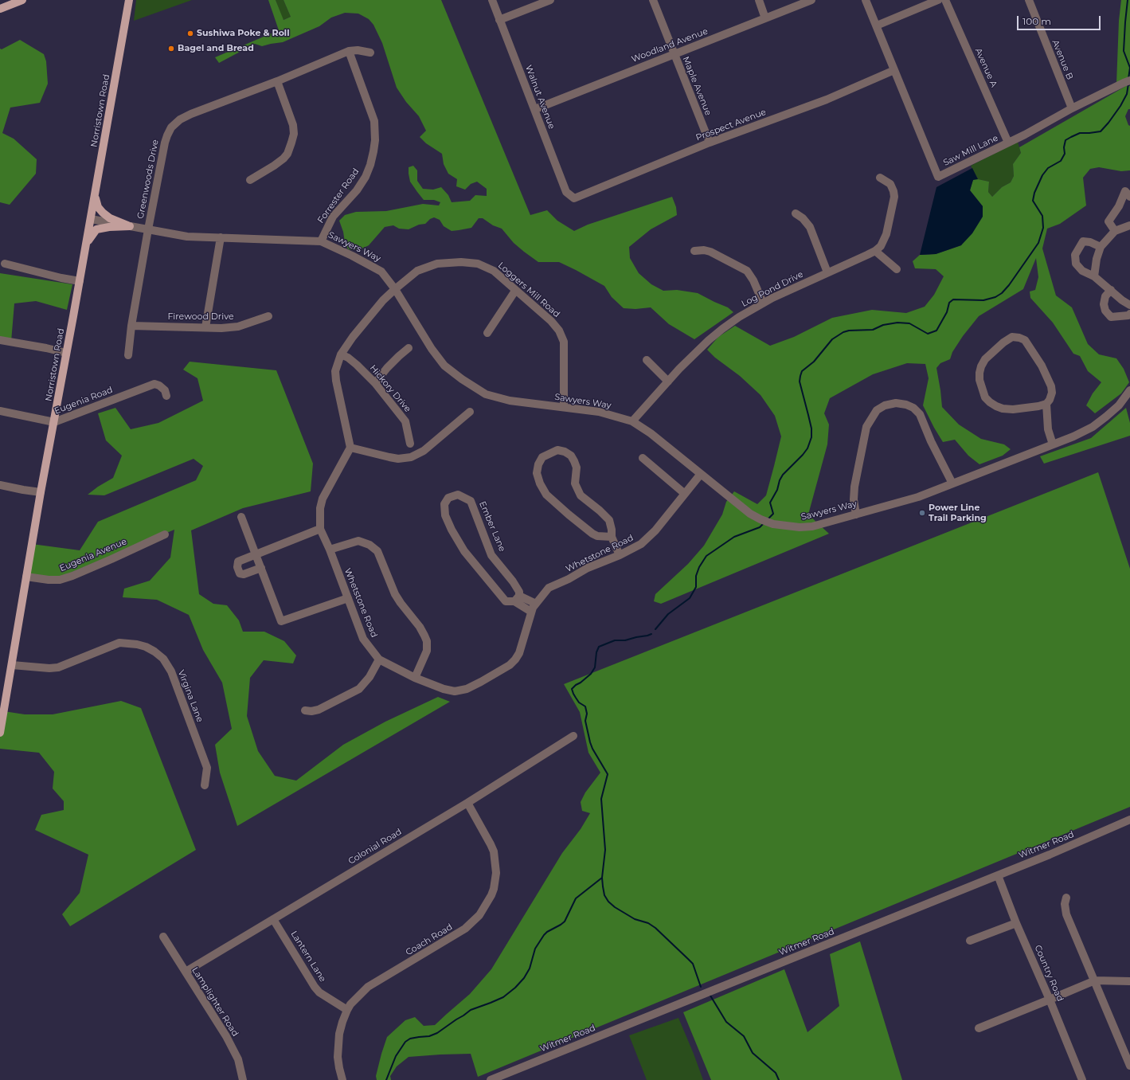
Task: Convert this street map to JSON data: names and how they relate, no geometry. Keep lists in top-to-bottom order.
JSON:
{
  "streets": {
    "main road": ["Norristown Road"],
    "street": [
      "Woodland Avenue",
      "Avenue B",
      "Avenue A",
      "Maple Avenue",
      "Walnut Avenue",
      "Prospect Avenue",
      "Saw Mill Lane",
      "Greenwoods Drive",
      "Forrester Road",
      "Sawyers Way",
      "Log Pond Drive",
      "Loggers Mill Road",
      "Firewood Drive",
      "Hickory Drive",
      "Eugenia Road",
      "Ember Lane",
      "Whetstone Road",
      "Eugenia Avenue",
      "Virgina Lane",
      "Witmer Road",
      "Colonial Road",
      "Coach Road",
      "Lantern Lane",
      "Country Road",
      "Lamplighter Road"
    ]
  },
  "crossings": [
    ["Woodland Avenue", "Maple Avenue"],
    ["Woodland Avenue", "Walnut Avenue"],
    ["Avenue B", "Saw Mill Lane"],
    ["Avenue A", "Saw Mill Lane"],
    ["Maple Avenue", "Prospect Avenue"],
    ["Walnut Avenue", "Prospect Avenue"],
    ["Norristown Road", "Sawyers Way"],
    ["Norristown Road", "Eugenia Road"],
    ["Norristown Road", "Eugenia Avenue"],
    ["Norristown Road", "Virgina Lane"],
    ["Prospect Avenue", "Saw Mill Lane"],
    ["Greenwoods Drive", "Forrester Road"],
    ["Greenwoods Drive", "Sawyers Way"],
    ["Greenwoods Drive", "Firewood Drive"],
    ["Forrester Road", "Sawyers Way"],
    ["Sawyers Way", "Log Pond Drive"],
    ["Sawyers Way", "Loggers Mill Road"],
    ["Sawyers Way", "Whetstone Road"],
    ["Ember Lane", "Whetstone Road"],
    ["Witmer Road", "Country Road"],
    ["Colonial Road", "Coach Road"],
    ["Colonial Road", "Lantern Lane"],
    ["Colonial Road", "Lamplighter Road"],
    ["Coach Road", "Lantern Lane"]
  ],
  "places": ["Sushiwa Poke & Roll", "Bagel and Bread", "Power Line Trail Parking"],
  "scale_bar": "100 m"
}
